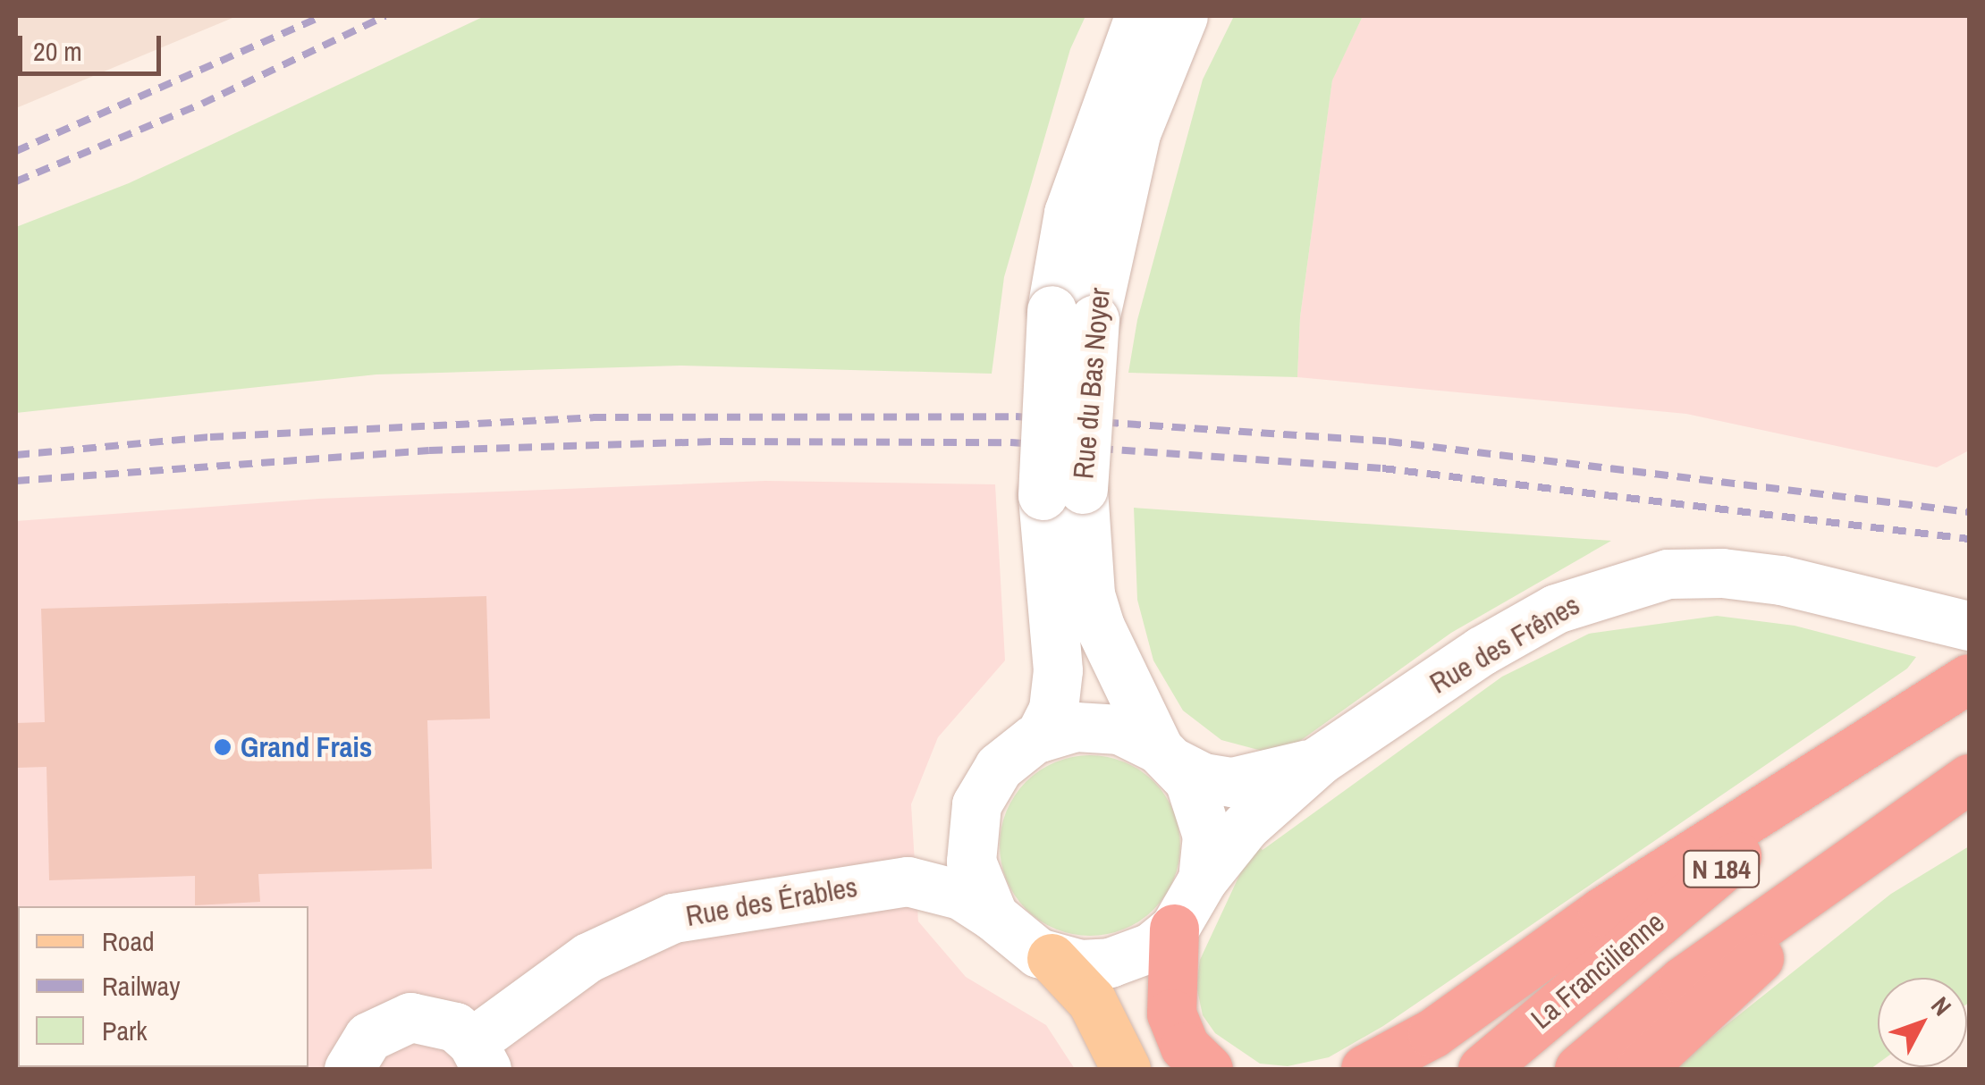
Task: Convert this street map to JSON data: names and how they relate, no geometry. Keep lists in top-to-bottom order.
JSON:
{
  "streets": {
    "highway": ["N 184", "La Francilienne"],
    "street": ["Rue du Bas Noyer", "Rue des Frênes", "Rue des Érables"]
  },
  "crossings": [
    ["Rue du Bas Noyer", "Rue des Frênes"],
    ["Rue du Bas Noyer", "Rue des Érables"],
    ["Rue des Frênes", "Rue des Érables"]
  ],
  "places": ["Grand Frais"],
  "legend": ["Road", "Railway", "Park"],
  "scale_bar": "20 m",
  "north": "top right"
}
